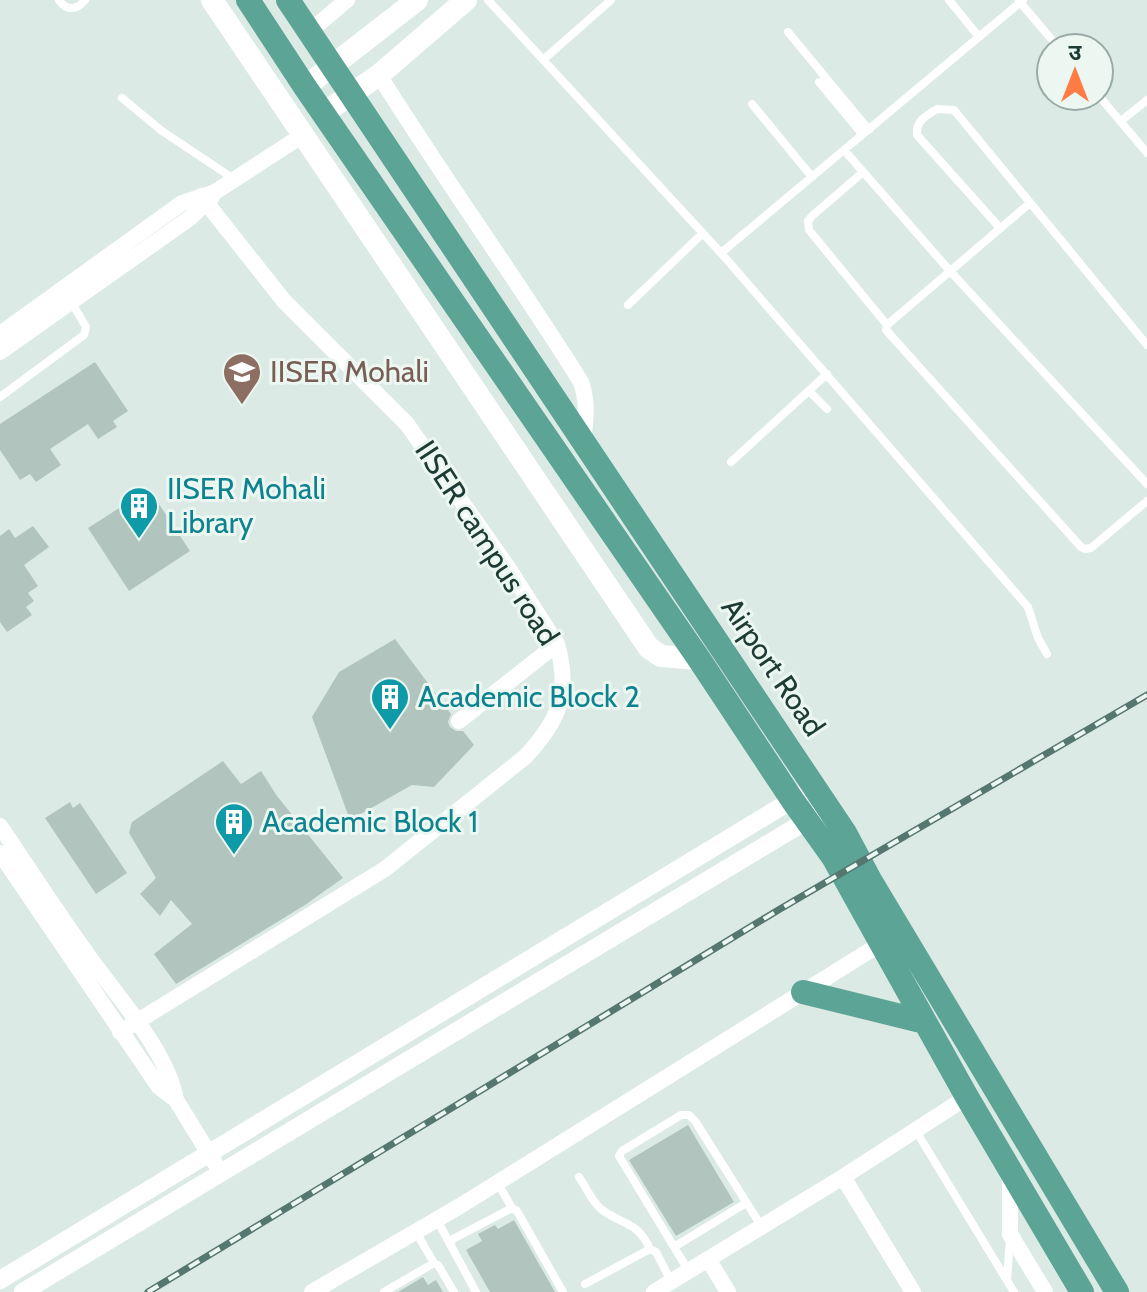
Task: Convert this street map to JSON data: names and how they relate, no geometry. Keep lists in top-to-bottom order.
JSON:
{
  "streets": {
    "main road": ["Airport Road"],
    "street": ["IISER campus road"]
  },
  "places": {
    "school or university": ["IISER Mohali"],
    "building": ["IISER Mohali Library", "Academic Block 2", "Academic Block 1"]
  },
  "north": "top"
}
